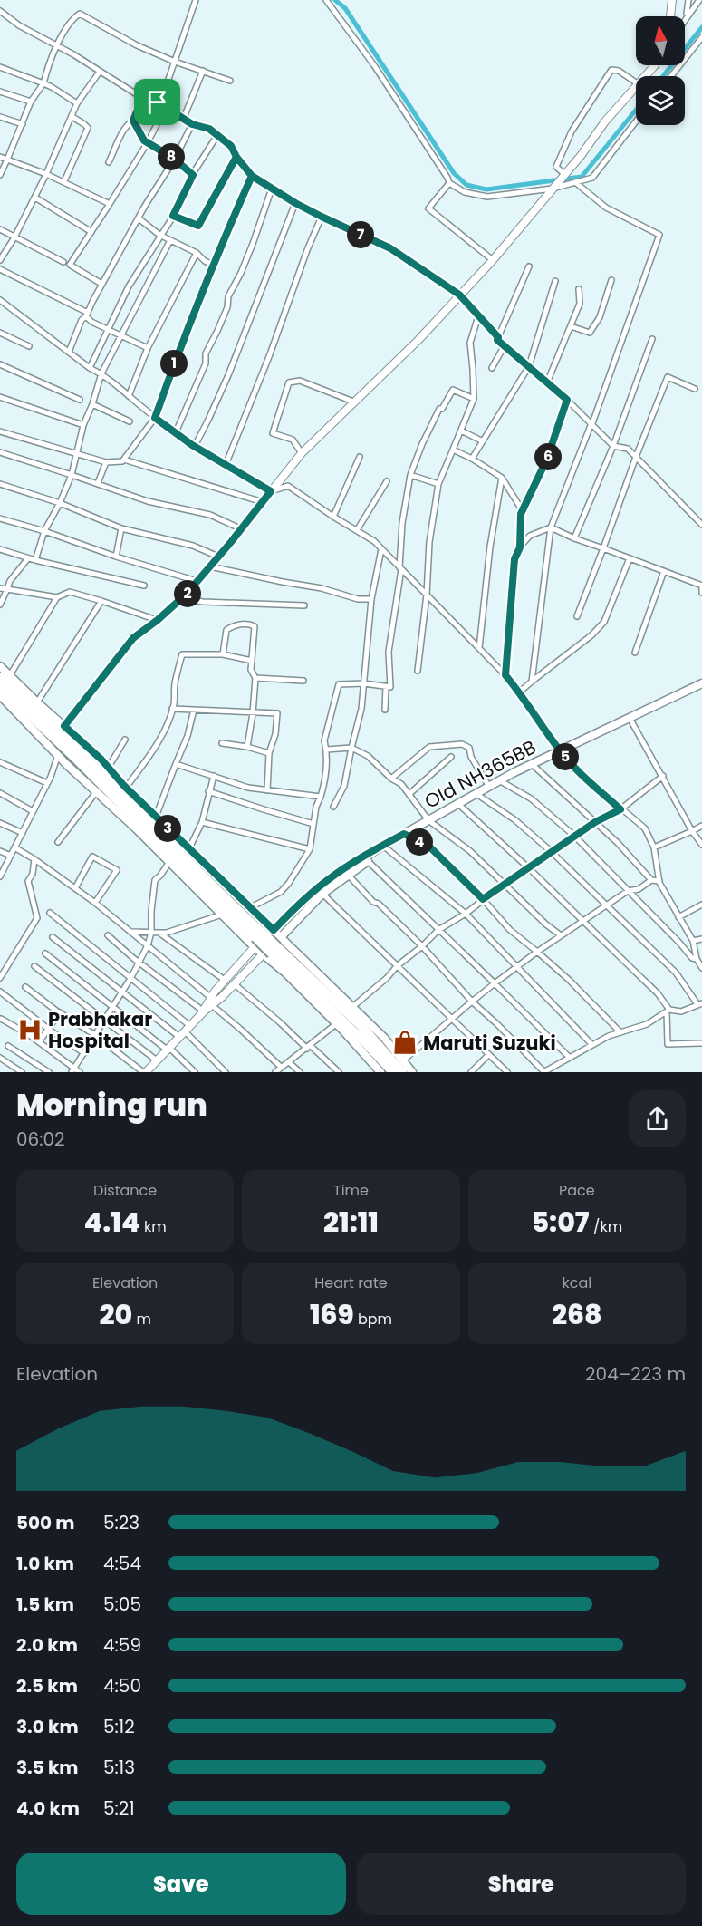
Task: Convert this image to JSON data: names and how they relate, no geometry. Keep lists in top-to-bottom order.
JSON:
{
  "streets": {
    "main road": ["Old NH365BB"]
  },
  "places": {
    "hospital": ["Prabhakar Hospital"],
    "shop": ["Maruti Suzuki"]
  },
  "north": "top",
  "page": {
    "pins": [
      "8",
      "7",
      "1",
      "6",
      "2",
      "5",
      "3",
      "4"
    ],
    "heading": ["Morning run", "06:02"],
    "stats": [
      ["Distance", "4.14 km"],
      ["Time", "21:11"],
      ["Pace", "5:07 /km"],
      ["Elevation", "20 m"],
      ["Heart rate", "169 bpm"],
      ["kcal", "268"]
    ],
    "chart": ["Elevation", "204–223 m"],
    "list": [
      {
        "name": "500 m",
        "note": "5:23"
      },
      {
        "name": "1.0 km",
        "note": "4:54"
      },
      {
        "name": "1.5 km",
        "note": "5:05"
      },
      {
        "name": "2.0 km",
        "note": "4:59"
      },
      {
        "name": "2.5 km",
        "note": "4:50"
      },
      {
        "name": "3.0 km",
        "note": "5:12"
      },
      {
        "name": "3.5 km",
        "note": "5:13"
      },
      {
        "name": "4.0 km",
        "note": "5:21"
      }
    ],
    "buttons": ["Save", "Share"]
  }
}
